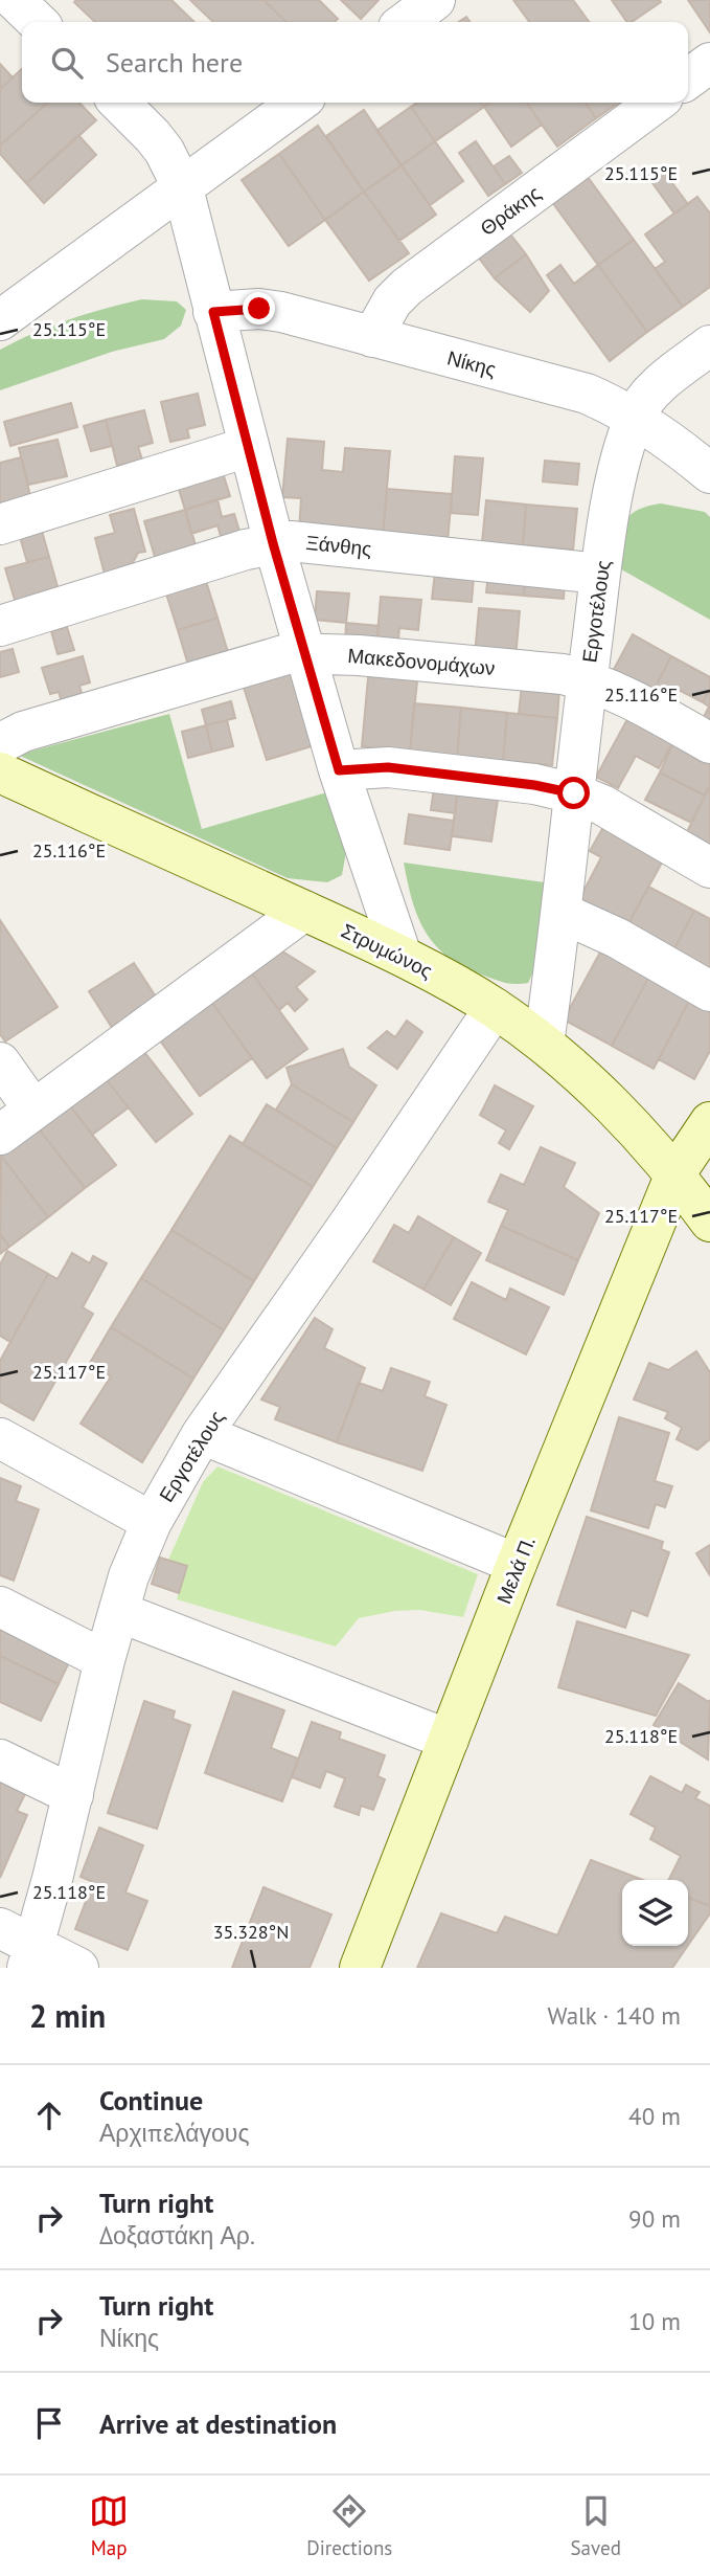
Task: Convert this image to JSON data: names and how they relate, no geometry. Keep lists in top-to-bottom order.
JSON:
{
  "streets": {
    "street": [
      "Θράκης",
      "Νίκης",
      "Ξάνθης",
      "Εργοτέλους",
      "Μακεδονομάχων",
      "Στρυμώνος",
      "Μελά Π."
    ]
  },
  "crossings": [
    ["Θράκης", "Νίκης"],
    ["Νίκης", "Εργοτέλους"],
    ["Ξάνθης", "Εργοτέλους"],
    ["Εργοτέλους", "Μακεδονομάχων"],
    ["Εργοτέλους", "Στρυμώνος"],
    ["Μακεδονομάχων", "Στρυμώνος"],
    ["Στρυμώνος", "Μελά Π."]
  ],
  "page": {
    "search": "Search here",
    "heading": ["2 min", "Walk · 140 m"],
    "list": [
      ["Continue", "Αρχιπελάγους", "40 m"],
      ["Turn right", "Δοξαστάκη Αρ.", "90 m"],
      ["Turn right", "Νίκης", "10 m"],
      "Arrive at destination"
    ],
    "nav": ["Map", "Directions", "Saved"]
  },
  "coordinates": [
    "25.115°E",
    "25.116°E",
    "25.117°E",
    "25.118°E",
    "35.328°N"
  ]
}
